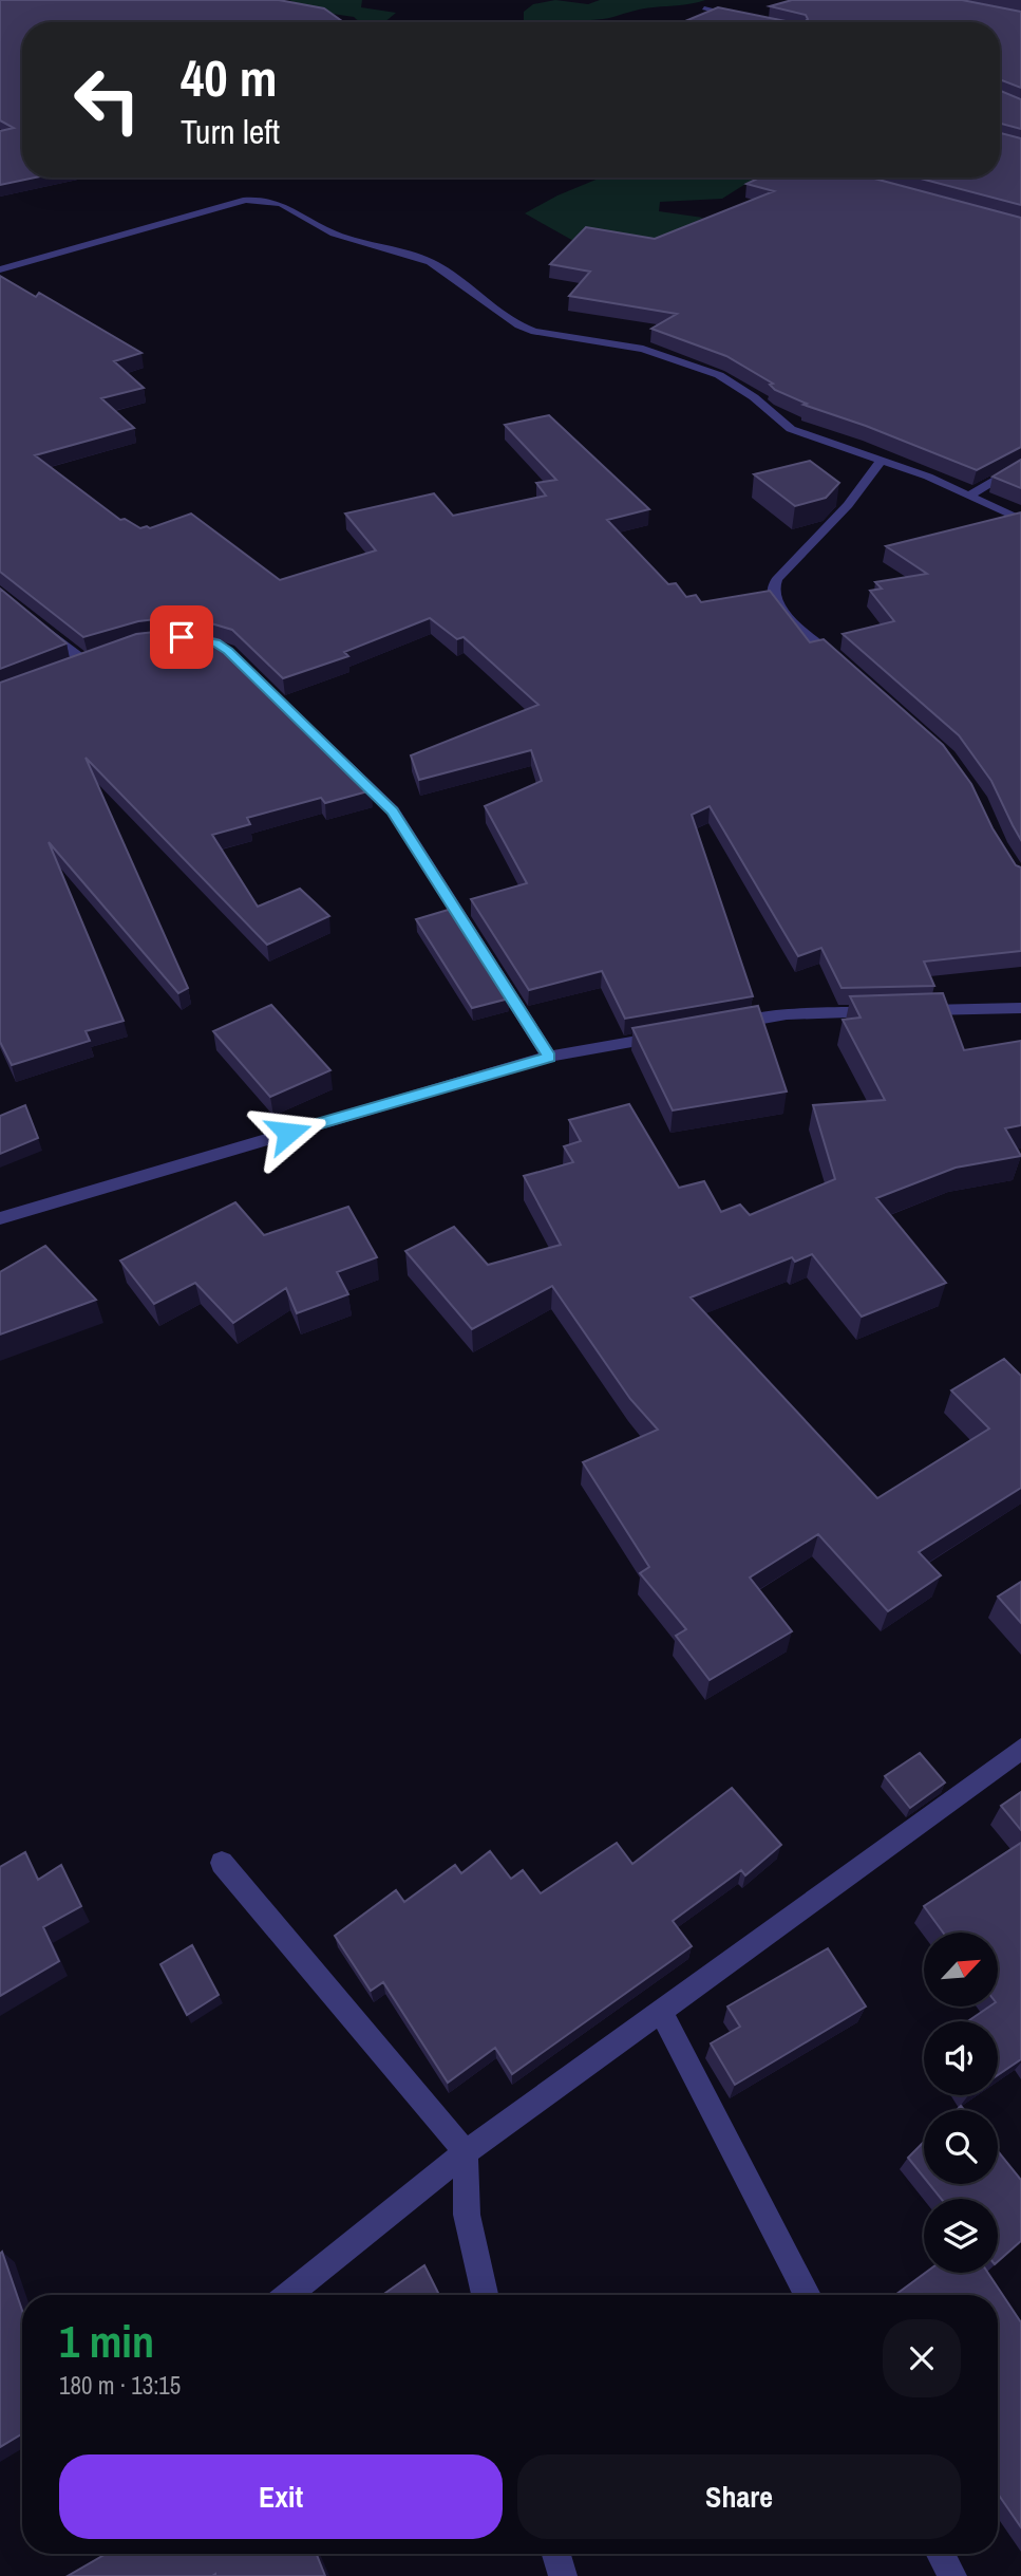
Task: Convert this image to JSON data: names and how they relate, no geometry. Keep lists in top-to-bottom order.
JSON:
{
  "north": "top right",
  "page": {
    "turn": ["40 m", "Turn left"],
    "heading": ["1 min", "180 m · 13:15"],
    "buttons": ["Exit", "Share"]
  }
}
